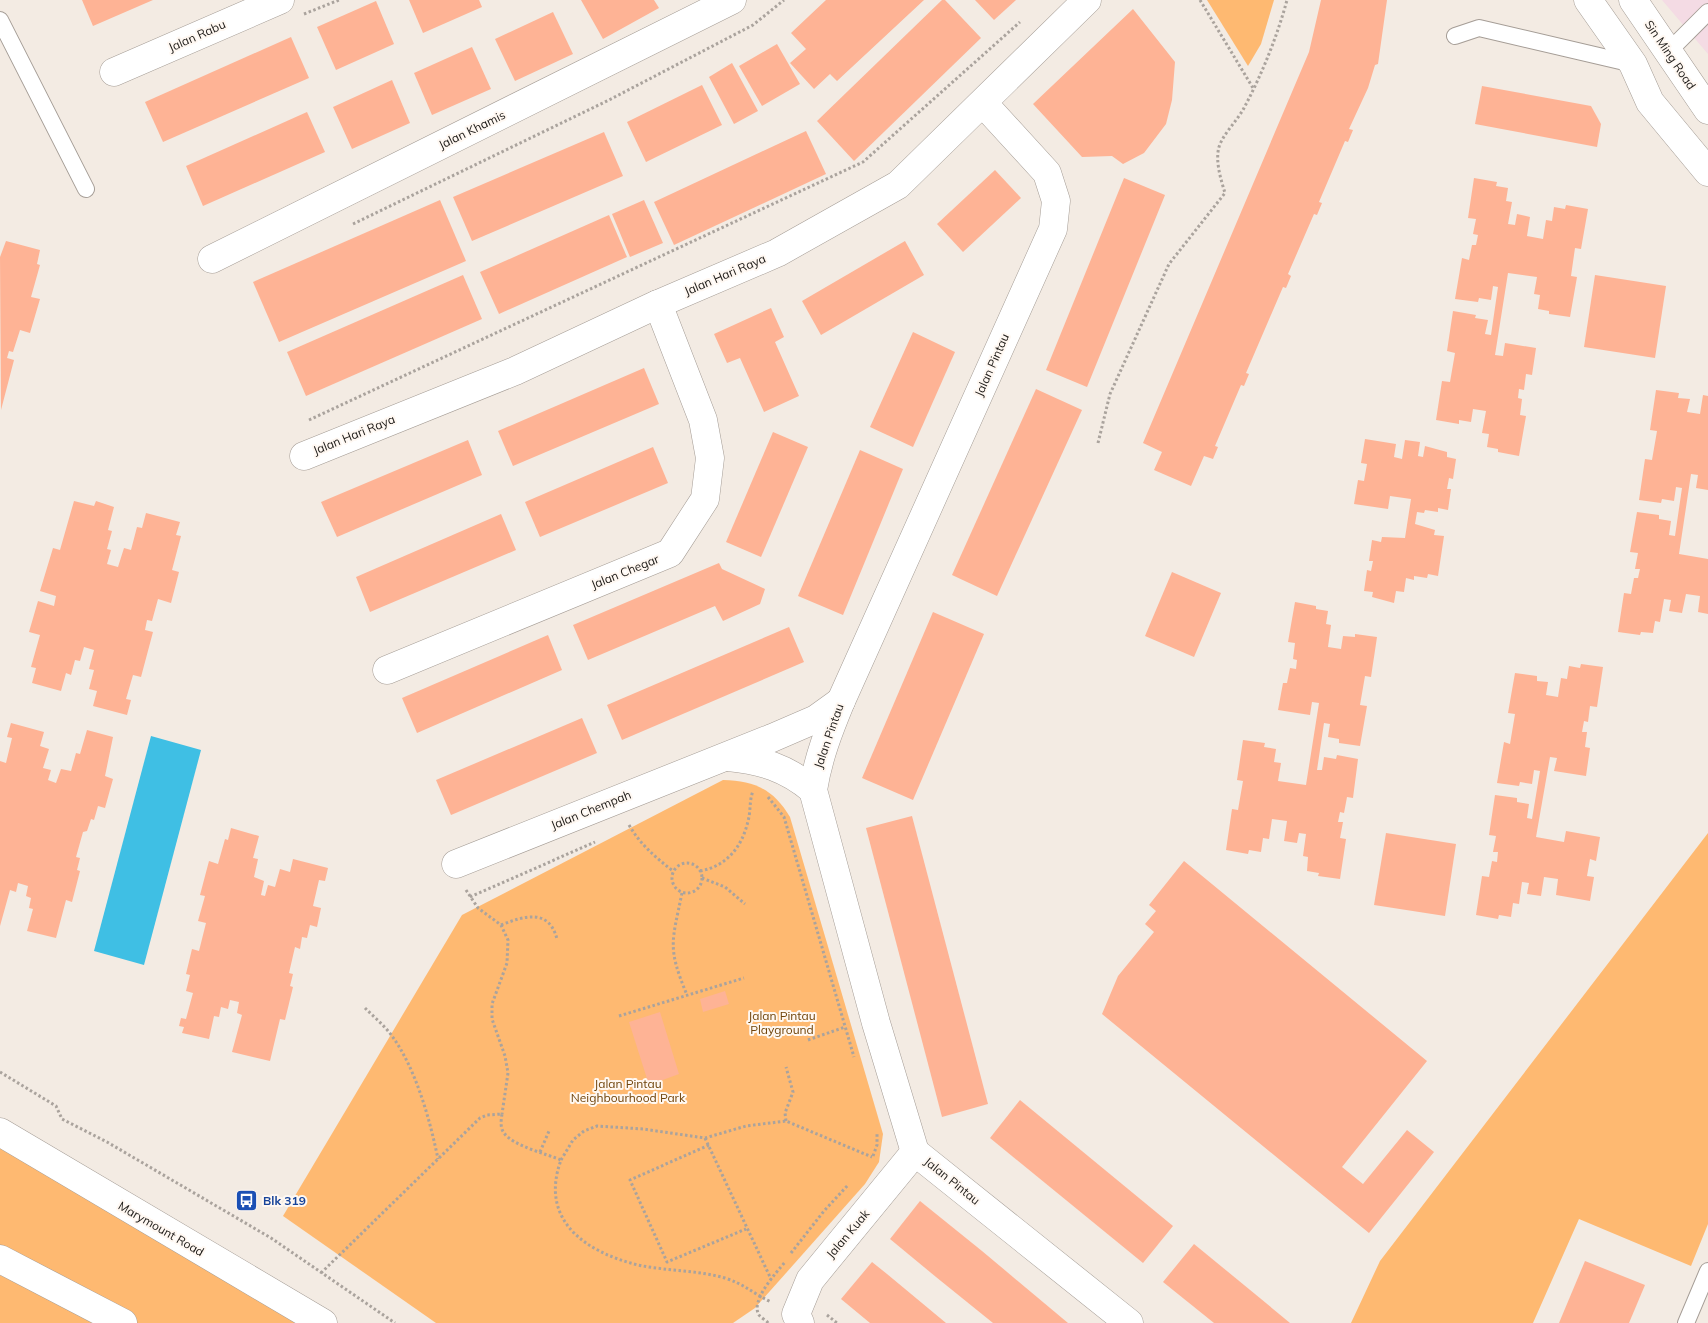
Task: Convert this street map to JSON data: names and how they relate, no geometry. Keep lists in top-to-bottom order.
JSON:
{
  "streets": {
    "street": [
      "Jalan Rabu",
      "Sin Ming Road",
      "Jalan Khamis",
      "Jalan Hari Raya",
      "Jalan Pintau",
      "Jalan Chegar",
      "Jalan Chempah",
      "Marymount Road",
      "Jalan Kuak"
    ]
  },
  "crossings": [
    ["Jalan Hari Raya", "Jalan Pintau"],
    ["Jalan Hari Raya", "Jalan Chegar"],
    ["Jalan Pintau", "Jalan Chempah"],
    ["Jalan Pintau", "Jalan Kuak"]
  ],
  "parks": ["Jalan Pintau Playground", "Jalan Pintau Neighbourhood Park"],
  "places": {
    "bus stop": ["Blk 319"]
  }
}
